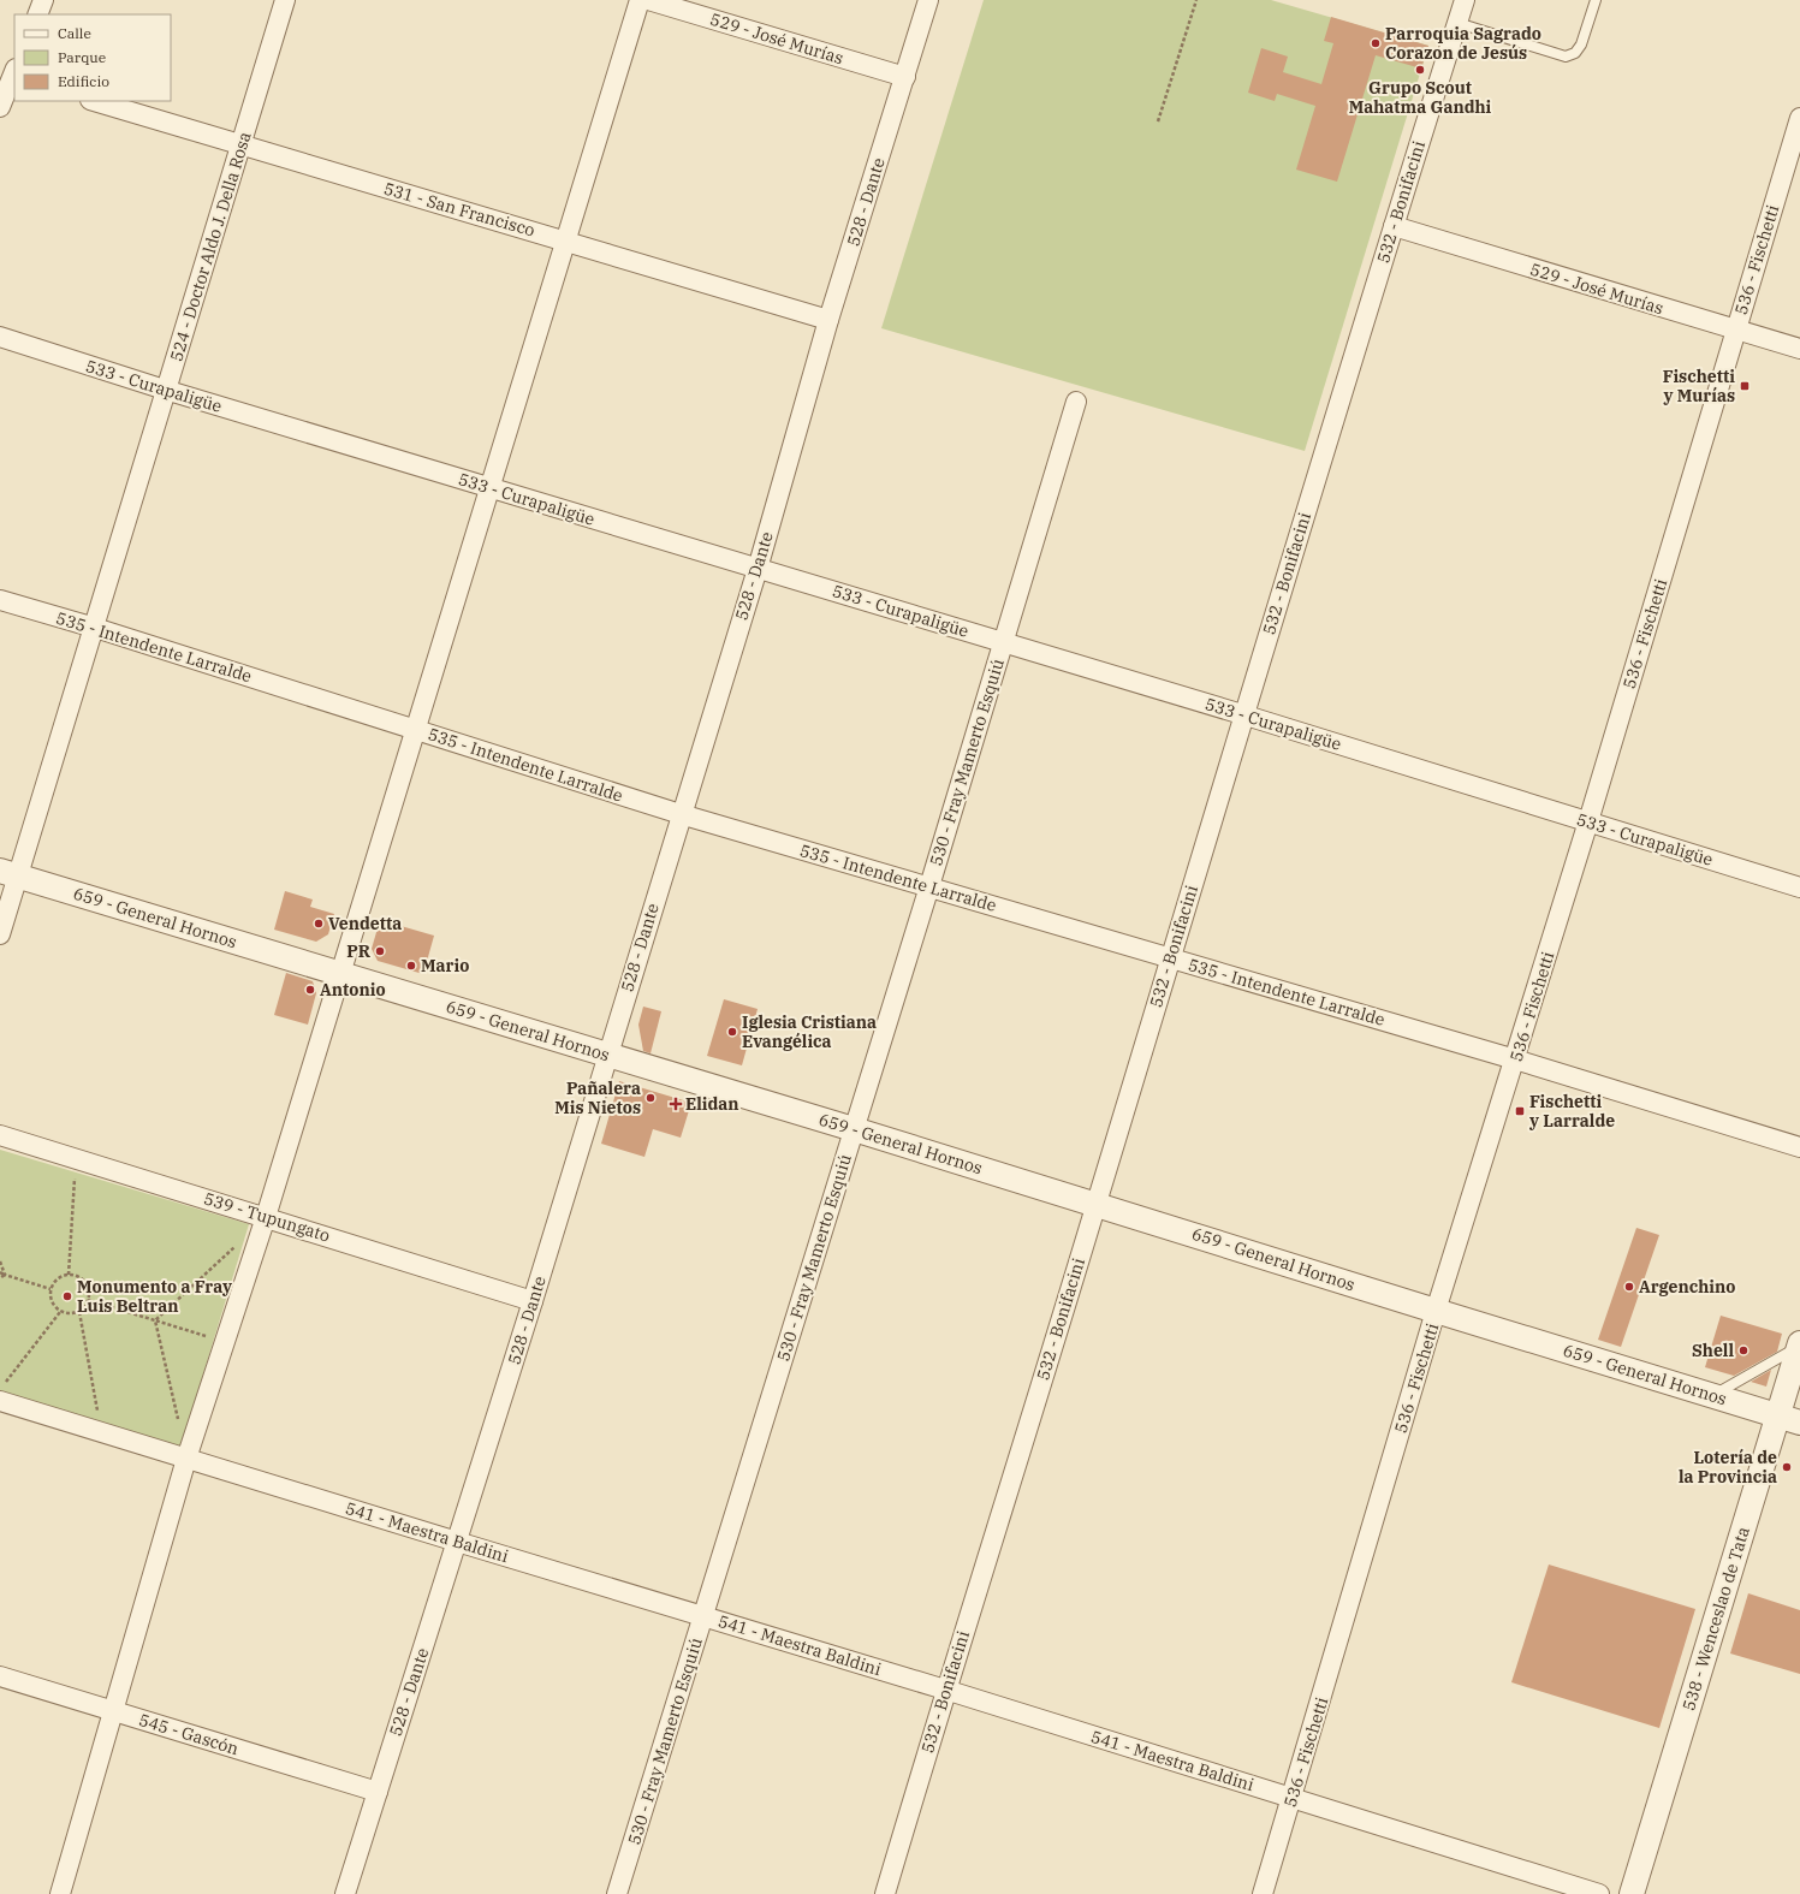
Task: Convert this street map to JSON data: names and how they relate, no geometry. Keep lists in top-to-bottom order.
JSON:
{
  "streets": {
    "street": [
      "529 - José Murías",
      "528 - Dante",
      "532 - Bonifacini",
      "531 - San Francisco",
      "524 - Doctor Aldo J. Della Rosa",
      "536 - Fischetti",
      "533 - Curapaligüe",
      "535 - Intendente Larralde",
      "530 - Fray Mamerto Esquiú",
      "659 - General Hornos",
      "539 - Tupungato",
      "541 - Maestra Baldini",
      "538 - Wenceslao de Tata",
      "545 - Gascón"
    ]
  },
  "crossings": [
    ["529 - José Murías", "528 - Dante"],
    ["529 - José Murías", "532 - Bonifacini"],
    ["529 - José Murías", "536 - Fischetti"],
    ["528 - Dante", "531 - San Francisco"],
    ["528 - Dante", "533 - Curapaligüe"],
    ["528 - Dante", "535 - Intendente Larralde"],
    ["528 - Dante", "659 - General Hornos"],
    ["528 - Dante", "539 - Tupungato"],
    ["528 - Dante", "541 - Maestra Baldini"],
    ["528 - Dante", "545 - Gascón"],
    ["532 - Bonifacini", "533 - Curapaligüe"],
    ["532 - Bonifacini", "535 - Intendente Larralde"],
    ["532 - Bonifacini", "659 - General Hornos"],
    ["532 - Bonifacini", "541 - Maestra Baldini"],
    ["531 - San Francisco", "524 - Doctor Aldo J. Della Rosa"],
    ["524 - Doctor Aldo J. Della Rosa", "533 - Curapaligüe"],
    ["524 - Doctor Aldo J. Della Rosa", "535 - Intendente Larralde"],
    ["524 - Doctor Aldo J. Della Rosa", "659 - General Hornos"],
    ["536 - Fischetti", "533 - Curapaligüe"],
    ["536 - Fischetti", "535 - Intendente Larralde"],
    ["536 - Fischetti", "659 - General Hornos"],
    ["536 - Fischetti", "541 - Maestra Baldini"],
    ["533 - Curapaligüe", "530 - Fray Mamerto Esquiú"],
    ["535 - Intendente Larralde", "530 - Fray Mamerto Esquiú"],
    ["530 - Fray Mamerto Esquiú", "659 - General Hornos"],
    ["530 - Fray Mamerto Esquiú", "541 - Maestra Baldini"],
    ["659 - General Hornos", "538 - Wenceslao de Tata"]
  ],
  "places": {
    "other": [
      "Parroquia Sagrado Corazon de Jesús",
      "Grupo Scout Mahatma Gandhi",
      "Vendetta",
      "PR",
      "Mario",
      "Antonio",
      "Iglesia Cristiana Evangélica",
      "Pañalera Mis Nietos",
      "Argenchino",
      "Monumento a Fray Luis Beltran",
      "Shell",
      "Lotería de la Provincia"
    ],
    "transit": ["Fischetti y Murías", "Fischetti y Larralde"],
    "health": ["Elidan"]
  },
  "legend": ["Calle", "Parque", "Edificio"]
}
